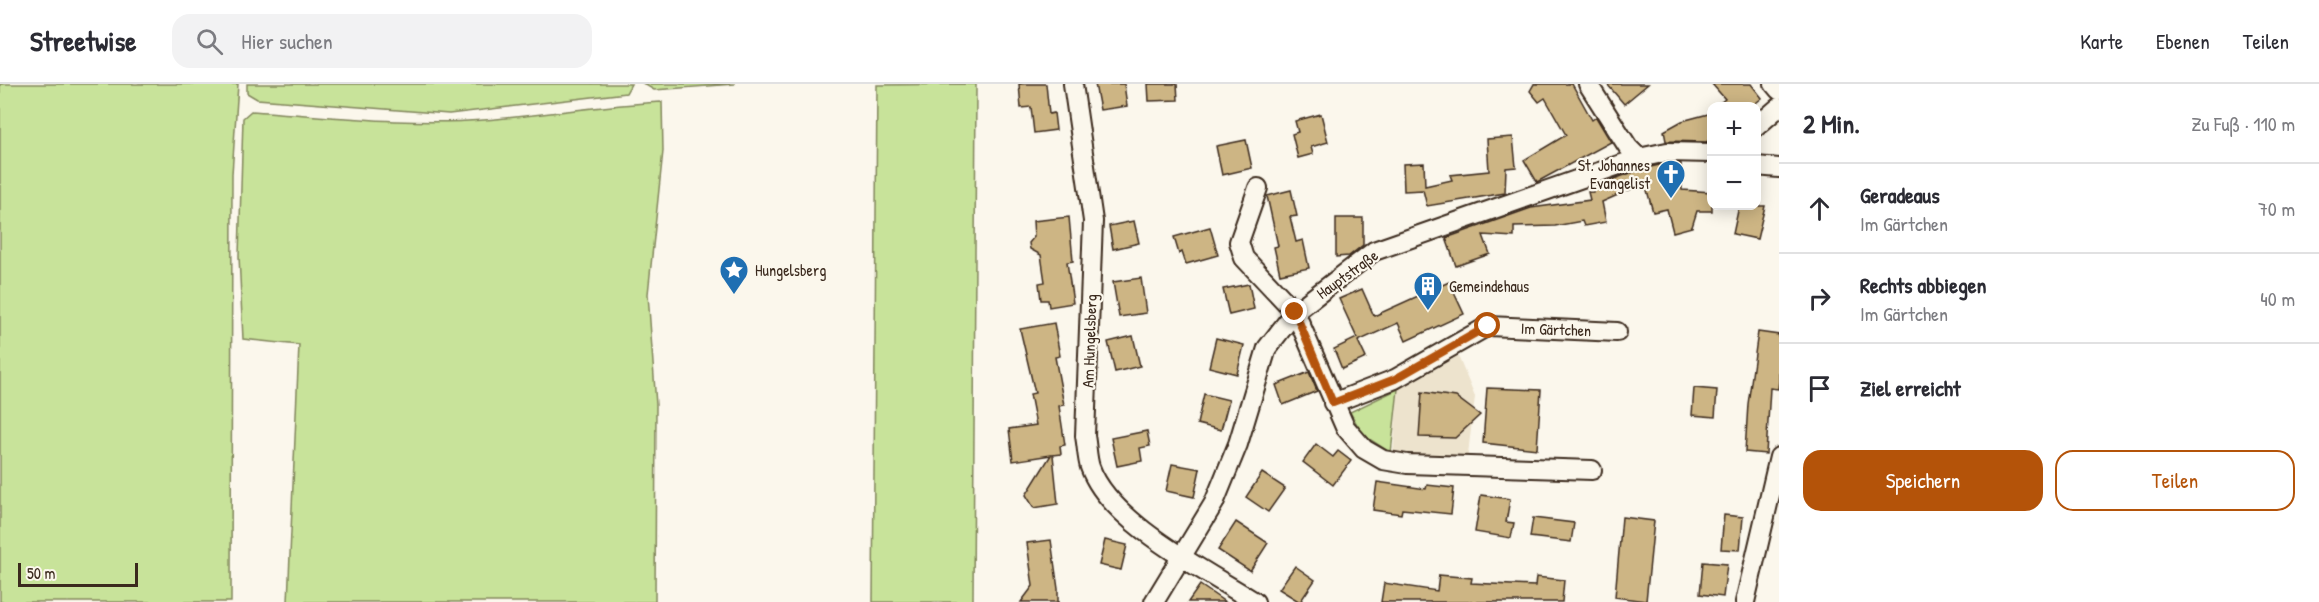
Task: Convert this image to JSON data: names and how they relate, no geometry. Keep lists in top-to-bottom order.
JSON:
{
  "streets": {
    "street": ["Hauptstraße", "Im Gärtchen", "Am Hungelsberg"]
  },
  "crossings": [
    ["Hauptstraße", "Am Hungelsberg"]
  ],
  "places": {
    "church": ["St. Johannes Evangelist"],
    "place": ["Hungelsberg"],
    "building": ["Gemeindehaus"]
  },
  "scale_bar": "50 m",
  "page": {
    "header": "Streetwise",
    "search": "Hier suchen",
    "nav": ["Karte", "Ebenen", "Teilen"],
    "heading": ["2 Min.", "Zu Fuß · 110 m"],
    "map_buttons": ["+", "−"],
    "list": [
      ["Geradeaus", "Im Gärtchen", "70 m"],
      ["Rechts abbiegen", "Im Gärtchen", "40 m"],
      "Ziel erreicht"
    ],
    "buttons": ["Speichern", "Teilen"],
    "scale": "50 m"
  }
}
